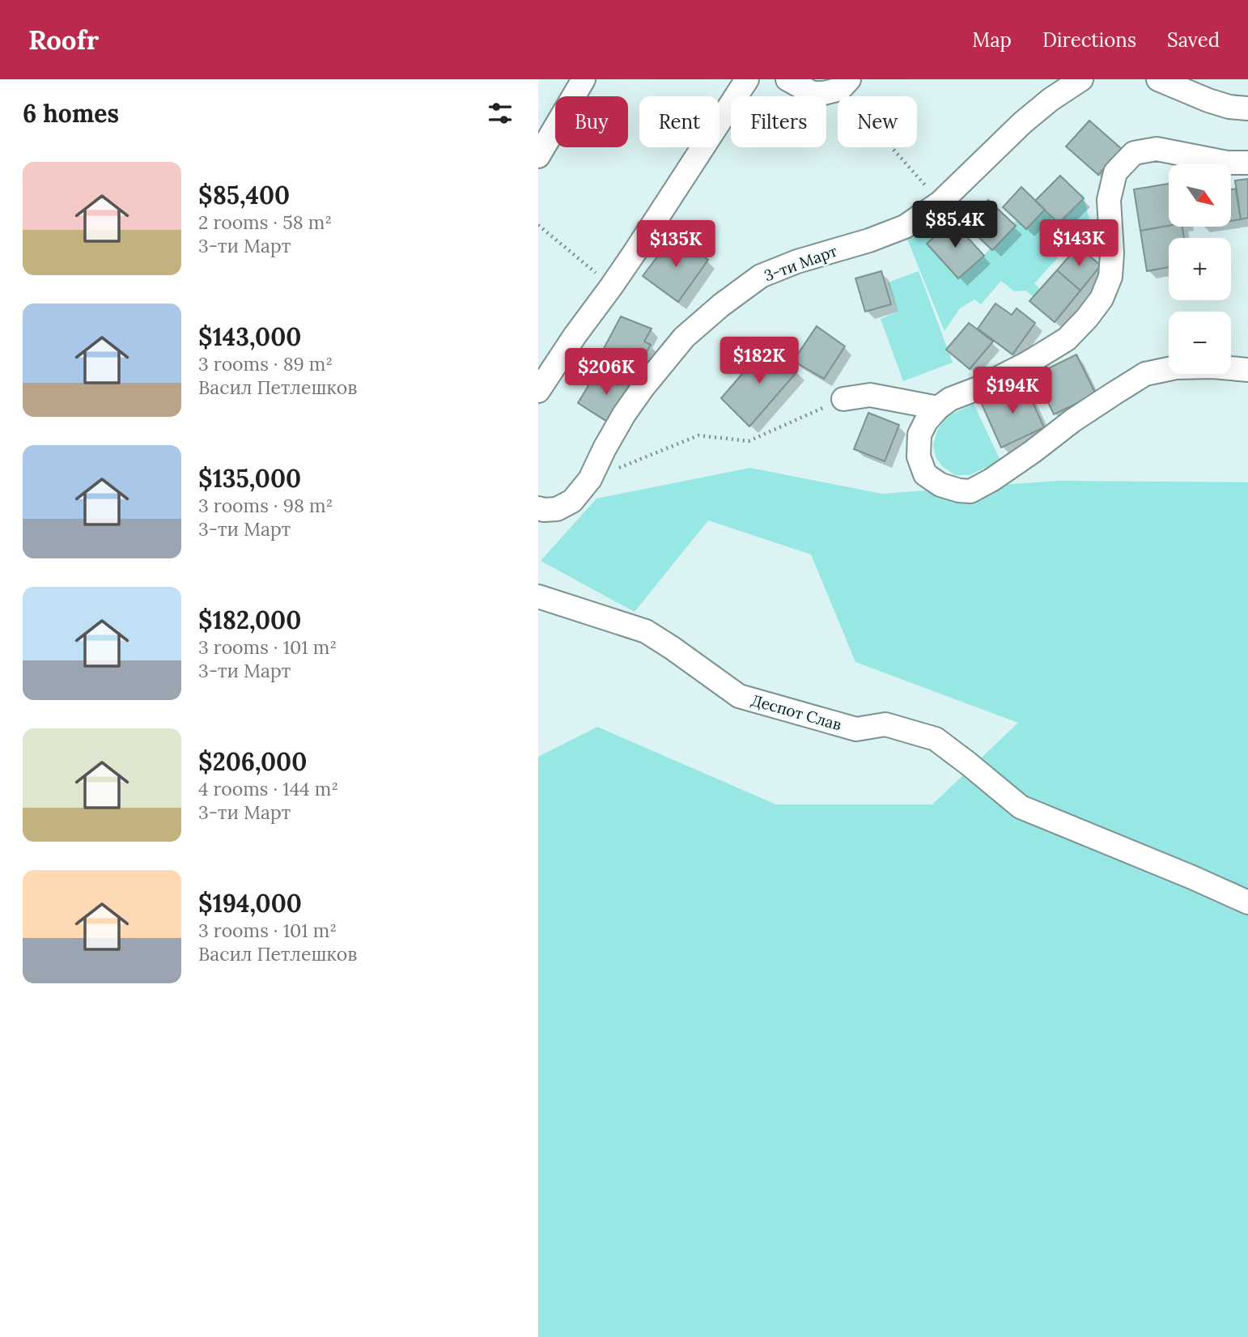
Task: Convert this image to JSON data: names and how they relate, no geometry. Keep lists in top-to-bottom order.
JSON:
{
  "streets": {
    "street": ["3-ти Март", "Деспот Слав"]
  },
  "north": "bottom right",
  "page": {
    "header": "Roofr",
    "nav": ["Map", "Directions", "Saved"],
    "heading": "6 homes",
    "chip": [
      "Buy",
      "Rent",
      "Filters",
      "New"
    ],
    "list": [
      {
        "name": "$85,400",
        "note": "2 rooms · 58 m² · 3-ти Март"
      },
      {
        "name": "$143,000",
        "note": "3 rooms · 89 m² · Васил Петлешков"
      },
      {
        "name": "$135,000",
        "note": "3 rooms · 98 m² · 3-ти Март"
      },
      {
        "name": "$182,000",
        "note": "3 rooms · 101 m² · 3-ти Март"
      },
      {
        "name": "$206,000",
        "note": "4 rooms · 144 m² · 3-ти Март"
      },
      {
        "name": "$194,000",
        "note": "3 rooms · 101 m² · Васил Петлешков"
      }
    ],
    "map_buttons": ["+", "−"],
    "price": [
      "$85.4K",
      "$143K",
      "$135K",
      "$182K",
      "$206K",
      "$194K"
    ]
  }
}
